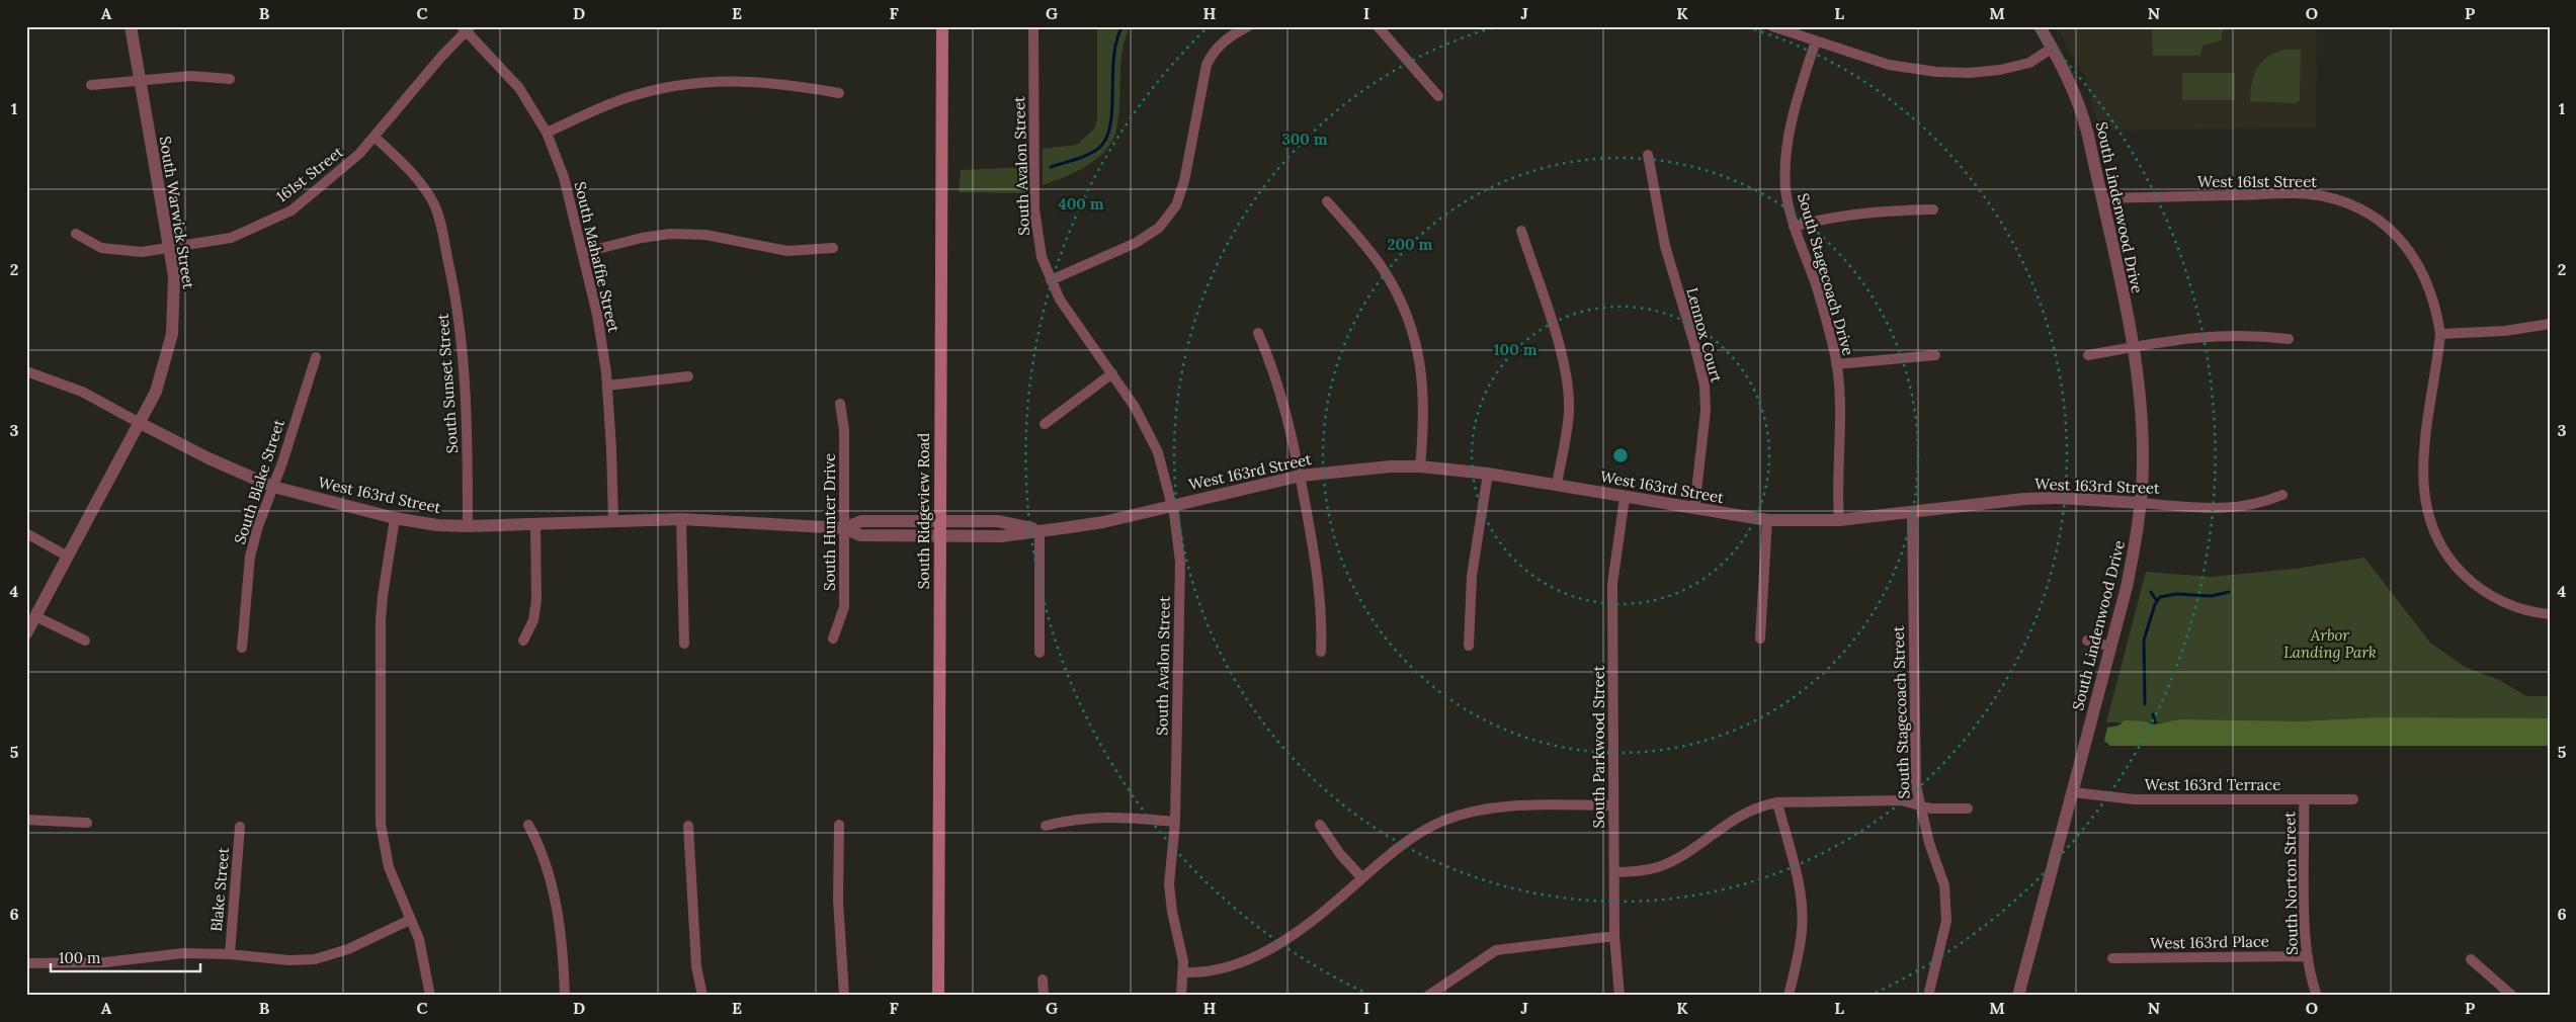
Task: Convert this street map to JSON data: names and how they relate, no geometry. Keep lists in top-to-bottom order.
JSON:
{
  "streets": {
    "main road": ["South Ridgeview Road"],
    "street": [
      "South Avalon Street",
      "161st Street",
      "West 161st Street",
      "South Lindenwood Drive",
      "South Warwick Street",
      "South Mahaffie Street",
      "South Stagecoach Drive",
      "Lennox Court",
      "South Sunset Street",
      "West 163rd Street",
      "South Blake Street",
      "South Hunter Drive",
      "South Stagecoach Street",
      "South Parkwood Street",
      "West 163rd Terrace",
      "South Norton Street",
      "Blake Street",
      "West 163rd Place"
    ]
  },
  "crossings": [
    ["South Avalon Street", "West 163rd Street"],
    ["161st Street", "South Warwick Street"],
    ["161st Street", "South Sunset Street"],
    ["West 161st Street", "South Lindenwood Drive"],
    ["South Lindenwood Drive", "West 163rd Street"],
    ["South Lindenwood Drive", "West 163rd Terrace"],
    ["South Warwick Street", "West 163rd Street"],
    ["South Mahaffie Street", "West 163rd Street"],
    ["South Stagecoach Drive", "West 163rd Street"],
    ["Lennox Court", "West 163rd Street"],
    ["South Sunset Street", "West 163rd Street"],
    ["West 163rd Street", "South Blake Street"],
    ["West 163rd Street", "South Ridgeview Road"],
    ["West 163rd Street", "South Hunter Drive"],
    ["West 163rd Street", "South Stagecoach Street"],
    ["West 163rd Street", "South Parkwood Street"],
    ["West 163rd Terrace", "South Norton Street"],
    ["South Norton Street", "West 163rd Place"]
  ],
  "parks": ["Arbor Landing Park"],
  "scale_bar": "100 m",
  "grid": {
    "columns": [
      "A",
      "B",
      "C",
      "D",
      "E",
      "F",
      "G",
      "H",
      "I",
      "J",
      "K",
      "L",
      "M",
      "N",
      "O",
      "P"
    ],
    "rows": [
      "1",
      "2",
      "3",
      "4",
      "5",
      "6"
    ]
  },
  "rings": [
    "300 m",
    "400 m",
    "200 m",
    "100 m"
  ]
}
